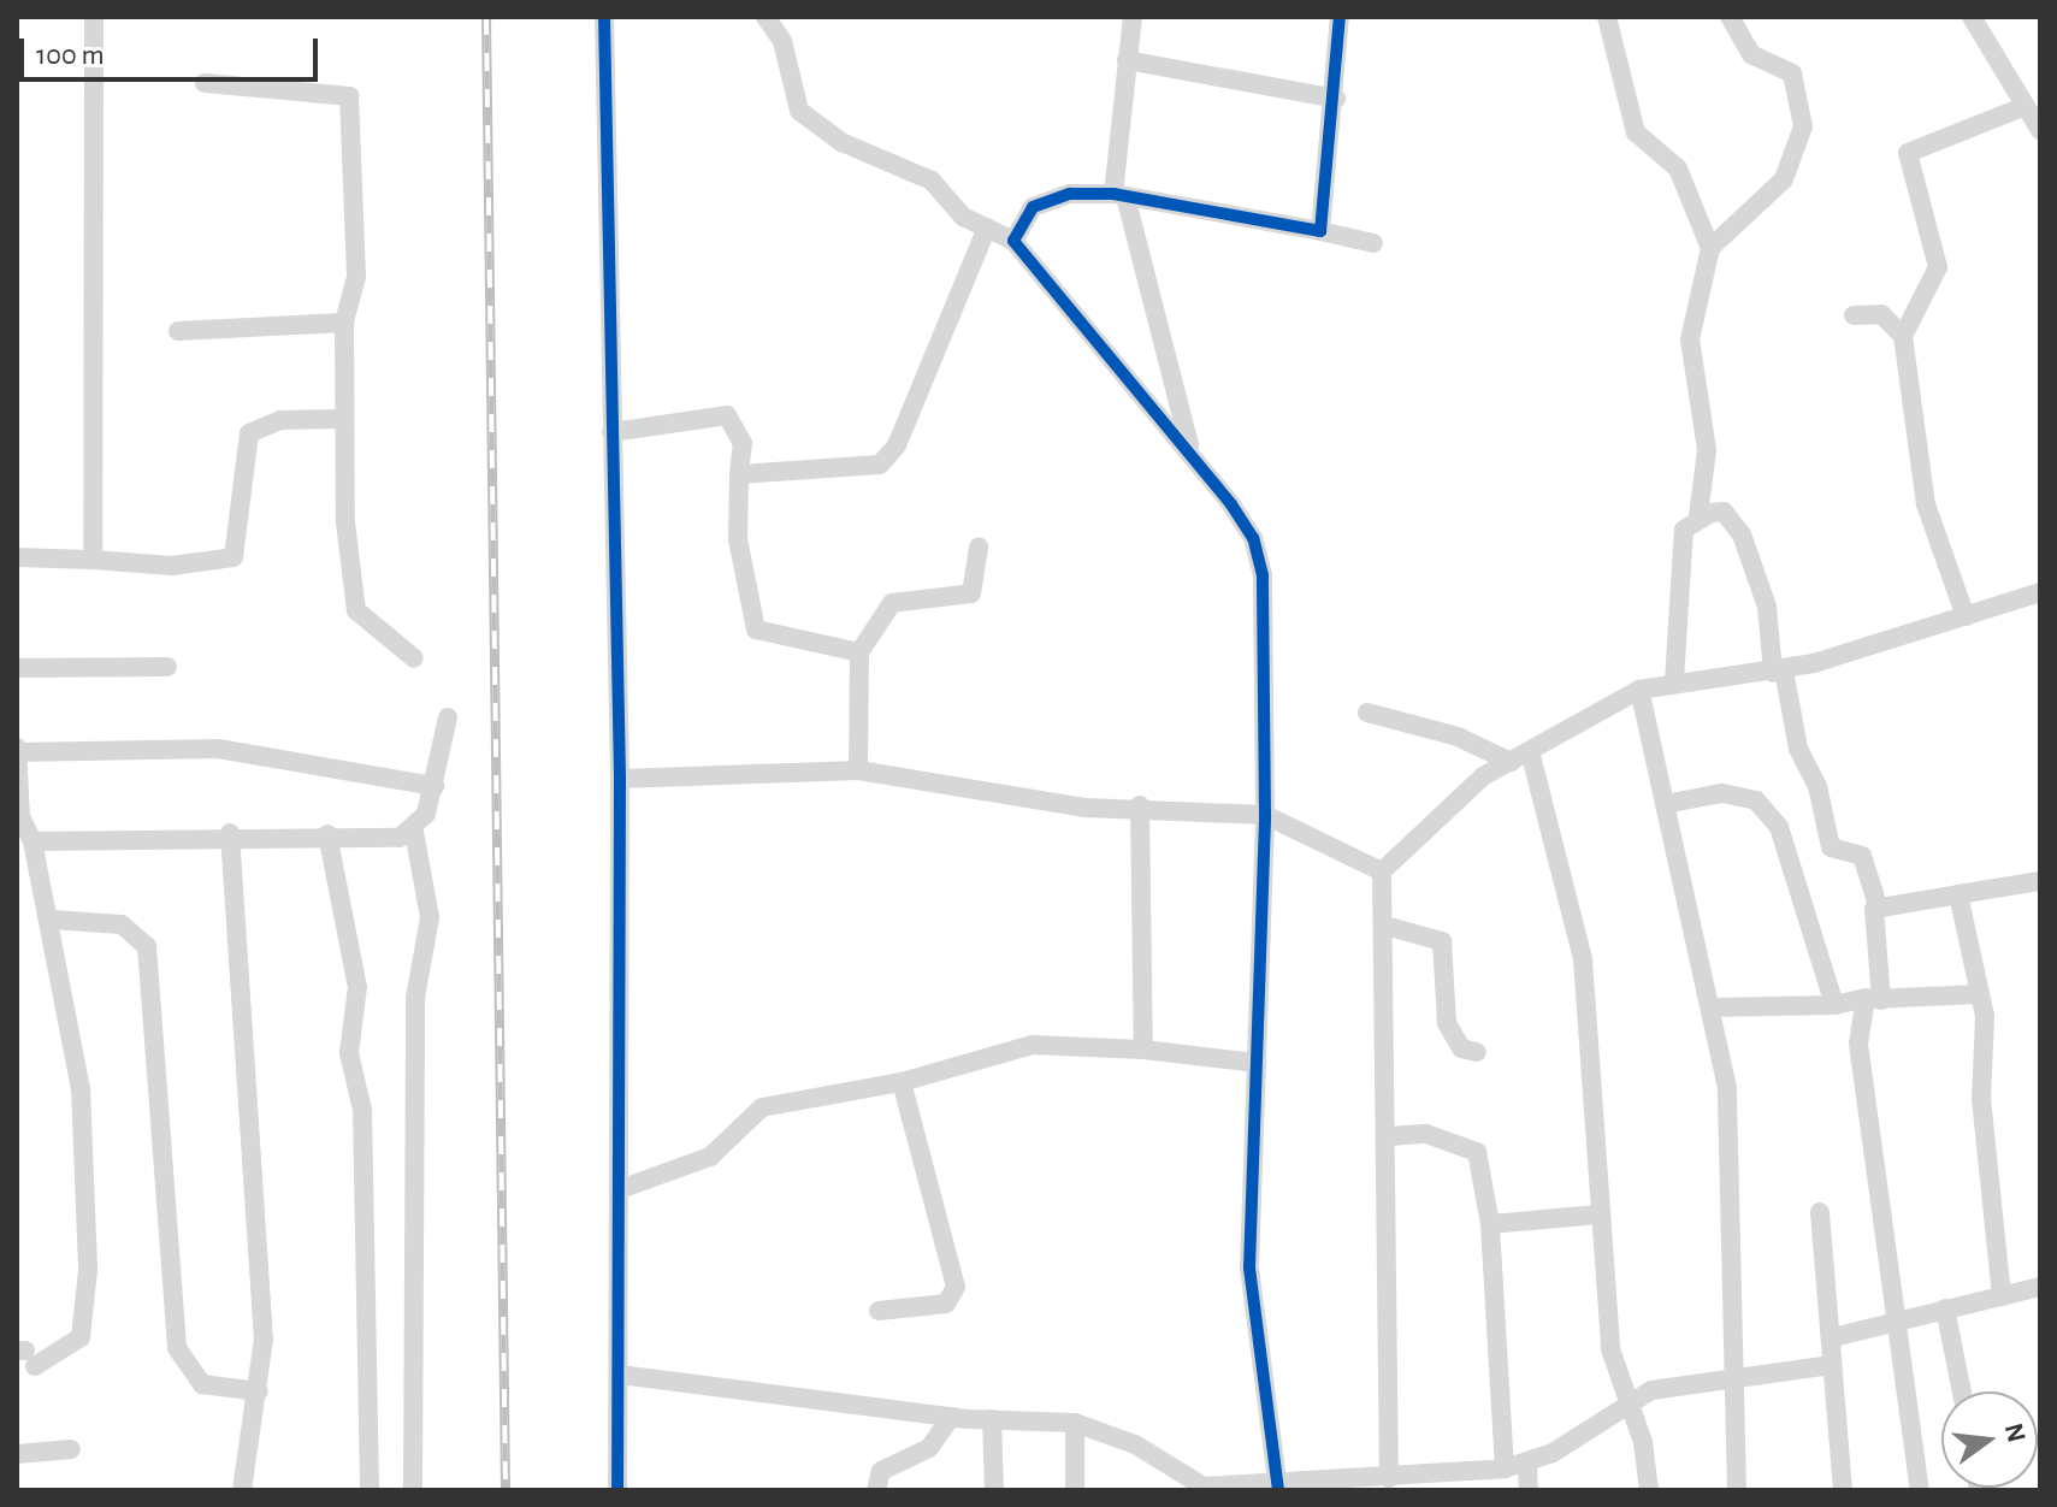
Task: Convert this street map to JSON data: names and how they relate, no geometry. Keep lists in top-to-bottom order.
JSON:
{
  "scale_bar": "100 m",
  "north": "right"
}
